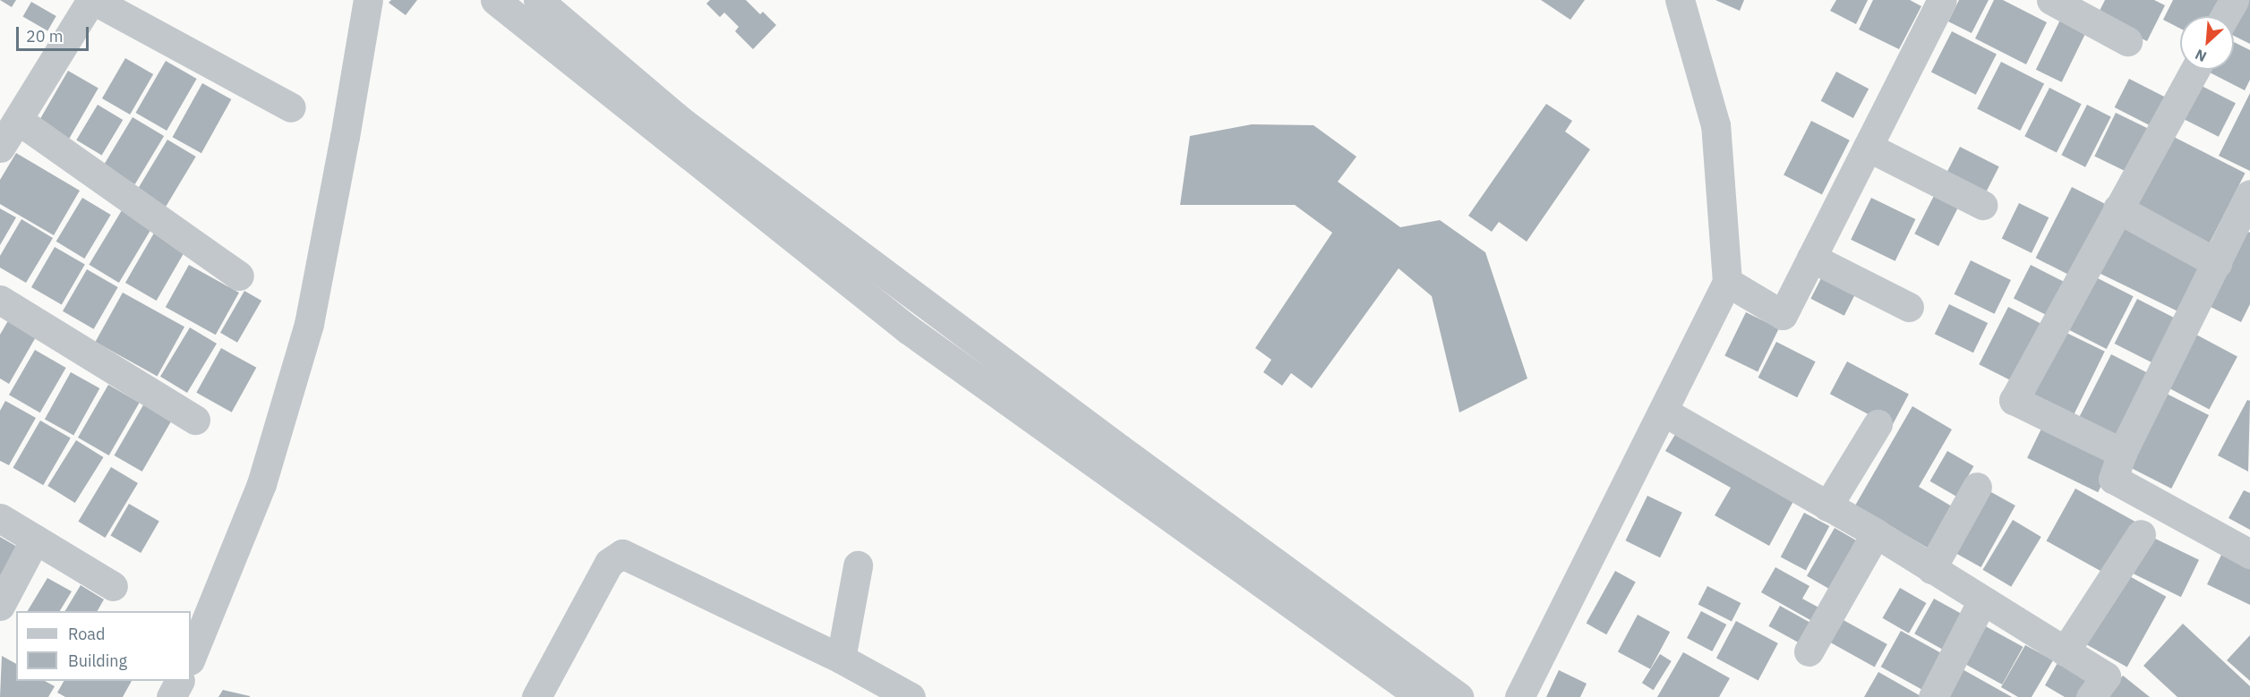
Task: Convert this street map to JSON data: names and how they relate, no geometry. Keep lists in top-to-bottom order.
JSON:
{
  "legend": ["Road", "Building"],
  "scale_bar": "20 m",
  "north": "bottom left"
}
